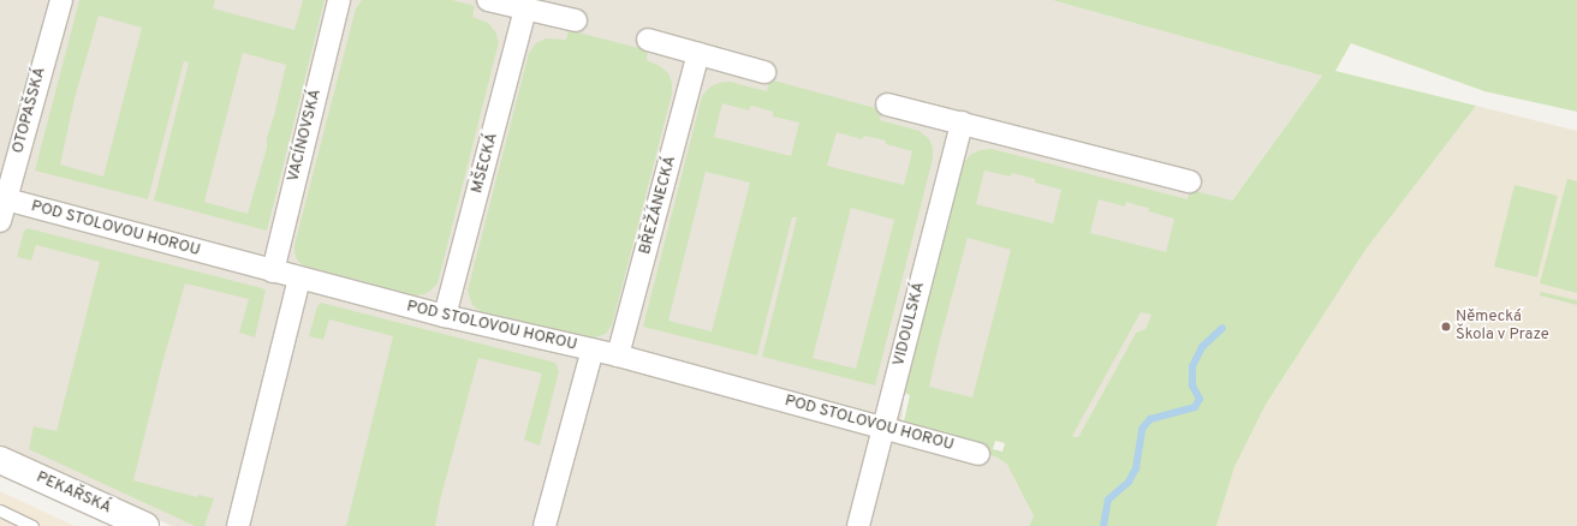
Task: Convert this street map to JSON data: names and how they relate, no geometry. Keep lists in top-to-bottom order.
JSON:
{
  "streets": {
    "street": [
      "OTOPAŠSKÁ",
      "VACÍNOVSKÁ",
      "MŠECKÁ",
      "BŘEŽÁNECKÁ",
      "POD STOLOVOU HOROU",
      "VIDOULSKÁ",
      "PEKAŘSKÁ"
    ]
  },
  "crossings": [
    ["OTOPAŠSKÁ", "POD STOLOVOU HOROU"],
    ["VACÍNOVSKÁ", "POD STOLOVOU HOROU"],
    ["MŠECKÁ", "POD STOLOVOU HOROU"],
    ["BŘEŽÁNECKÁ", "POD STOLOVOU HOROU"],
    ["POD STOLOVOU HOROU", "VIDOULSKÁ"]
  ],
  "places": ["Německá Škola v Praze"]
}
